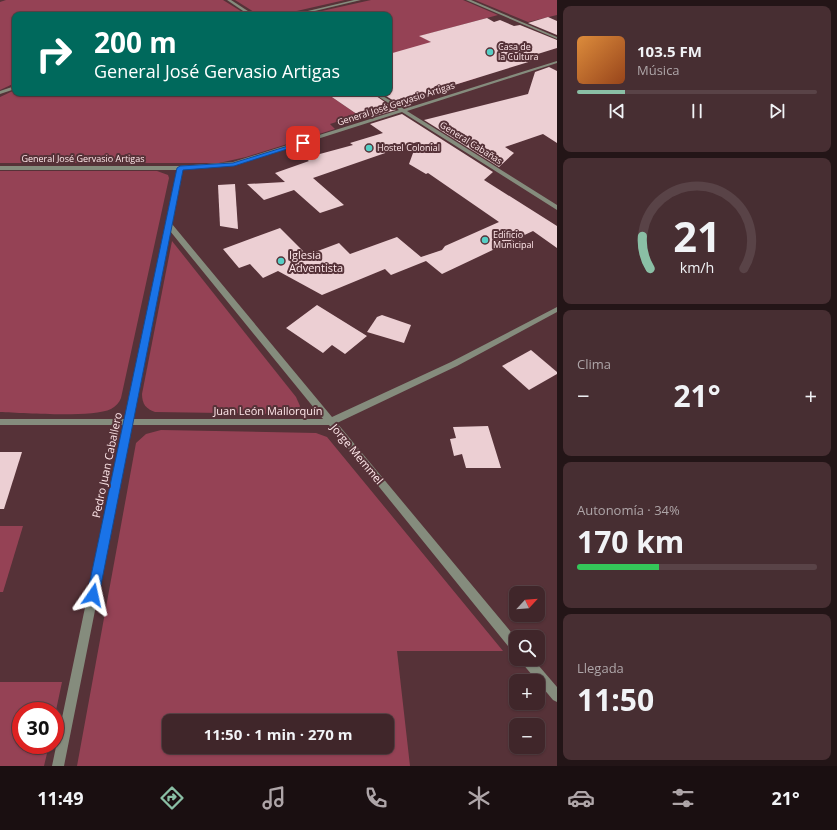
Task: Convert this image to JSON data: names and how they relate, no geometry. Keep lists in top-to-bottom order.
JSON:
{
  "streets": {
    "street": [
      "General José Gervasio Artigas",
      "General Cabañas",
      "Juan León Mallorquín",
      "Jorge Memmel",
      "Pedro Juan Caballero"
    ]
  },
  "crossings": [
    ["General José Gervasio Artigas", "General Cabañas"],
    ["General José Gervasio Artigas", "Pedro Juan Caballero"],
    ["Juan León Mallorquín", "Jorge Memmel"],
    ["Juan León Mallorquín", "Pedro Juan Caballero"],
    ["Jorge Memmel", "Pedro Juan Caballero"]
  ],
  "places": [
    "Casa de la Cultura",
    "Hostel Colonial",
    "Edificio Municipal",
    "Iglesia Adventista"
  ],
  "north": "top right",
  "page": {
    "turn": ["200 m", "General José Gervasio Artigas"],
    "song": ["103.5 FM", "Música"],
    "tile": [
      "Clima",
      ["Autonomía · 34%", "170 km"],
      ["Llegada", "11:50"]
    ],
    "heat": ["−", "21°", "+"],
    "map_buttons": ["+", "−"],
    "limit": "30",
    "trip": "11:50 · 1 min · 270 m",
    "tabs": ["11:49", "21°"],
    "gauge": ["21", "km/h"]
  }
}
